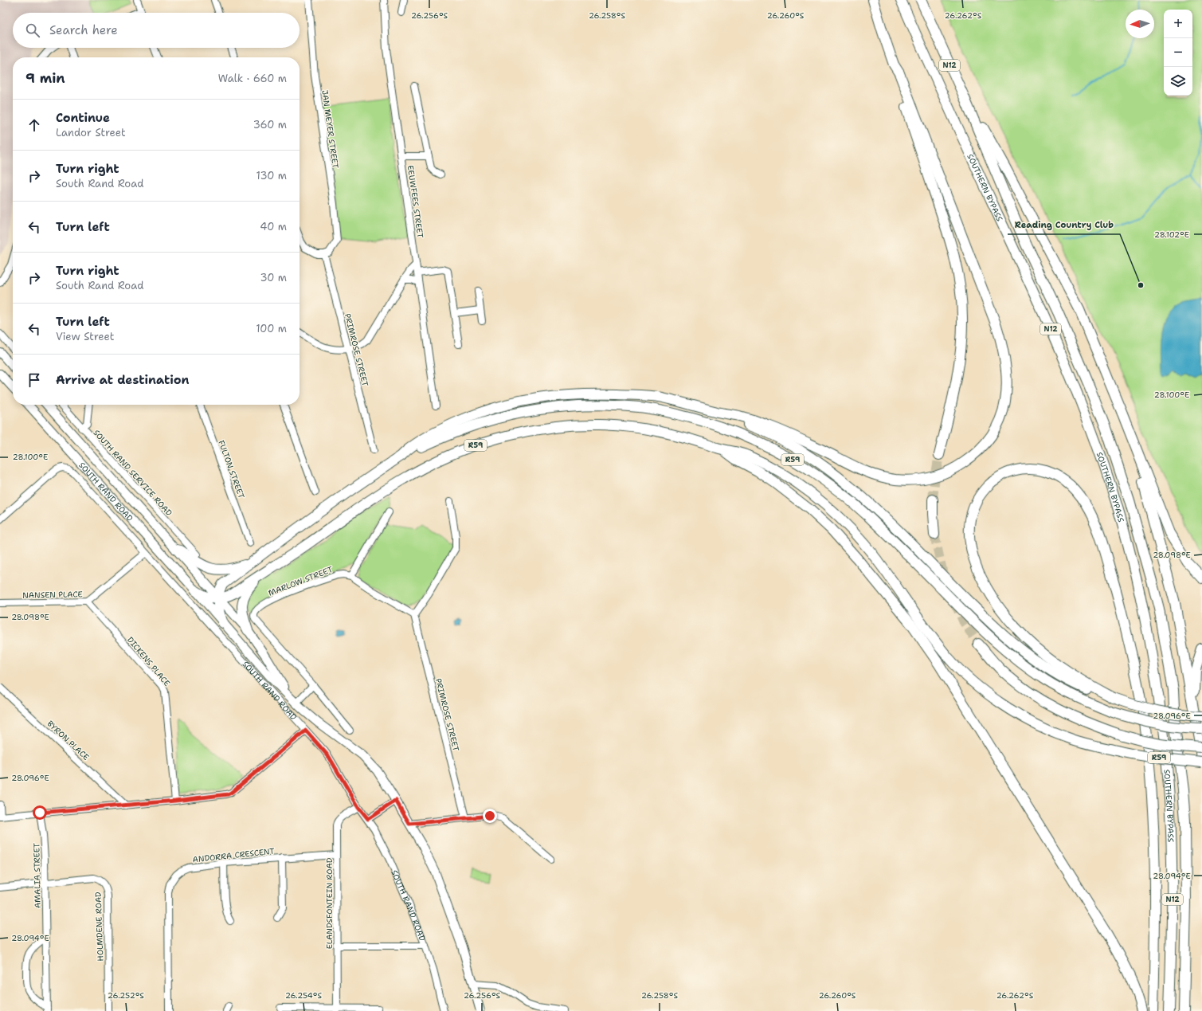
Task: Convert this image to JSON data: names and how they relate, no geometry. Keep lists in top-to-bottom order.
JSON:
{
  "streets": {
    "highway": ["N12", "SOUTHERN BYPASS", "R59"],
    "main road": ["SOUTH RAND ROAD"],
    "street": [
      "JAN MEYER STREET",
      "EEUWFEES STREET",
      "PRIMROSE STREET",
      "FULTON STREET",
      "SOUTH RAND SERVICE ROAD",
      "MARLOW STREET",
      "NANSEN PLACE",
      "DICKENS PLACE",
      "BYRON PLACE",
      "ANDORRA CRESCENT",
      "AMALIA STREET",
      "ELANDSFONTEIN ROAD",
      "HOLMDENE ROAD"
    ]
  },
  "crossings": [
    ["JAN MEYER STREET", "PRIMROSE STREET"],
    ["SOUTH RAND ROAD", "MARLOW STREET"],
    ["SOUTH RAND ROAD", "NANSEN PLACE"],
    ["SOUTH RAND ROAD", "ELANDSFONTEIN ROAD"],
    ["NANSEN PLACE", "DICKENS PLACE"],
    ["ANDORRA CRESCENT", "ELANDSFONTEIN ROAD"],
    ["AMALIA STREET", "HOLMDENE ROAD"]
  ],
  "places": ["Reading Country Club"],
  "north": "left",
  "page": {
    "map_buttons": ["+", "−"],
    "search": "Search here",
    "heading": ["9 min", "Walk · 660 m"],
    "list": [
      ["Continue", "Landor Street", "360 m"],
      ["Turn right", "South Rand Road", "130 m"],
      ["Turn left", "40 m"],
      ["Turn right", "South Rand Road", "30 m"],
      ["Turn left", "View Street", "100 m"],
      "Arrive at destination"
    ]
  },
  "coordinates": [
    "26.256°S",
    "26.258°S",
    "26.260°S",
    "26.262°S",
    "28.102°E",
    "28.100°E",
    "28.098°E",
    "28.096°E",
    "28.094°E",
    "26.252°S",
    "26.254°S"
  ]
}
